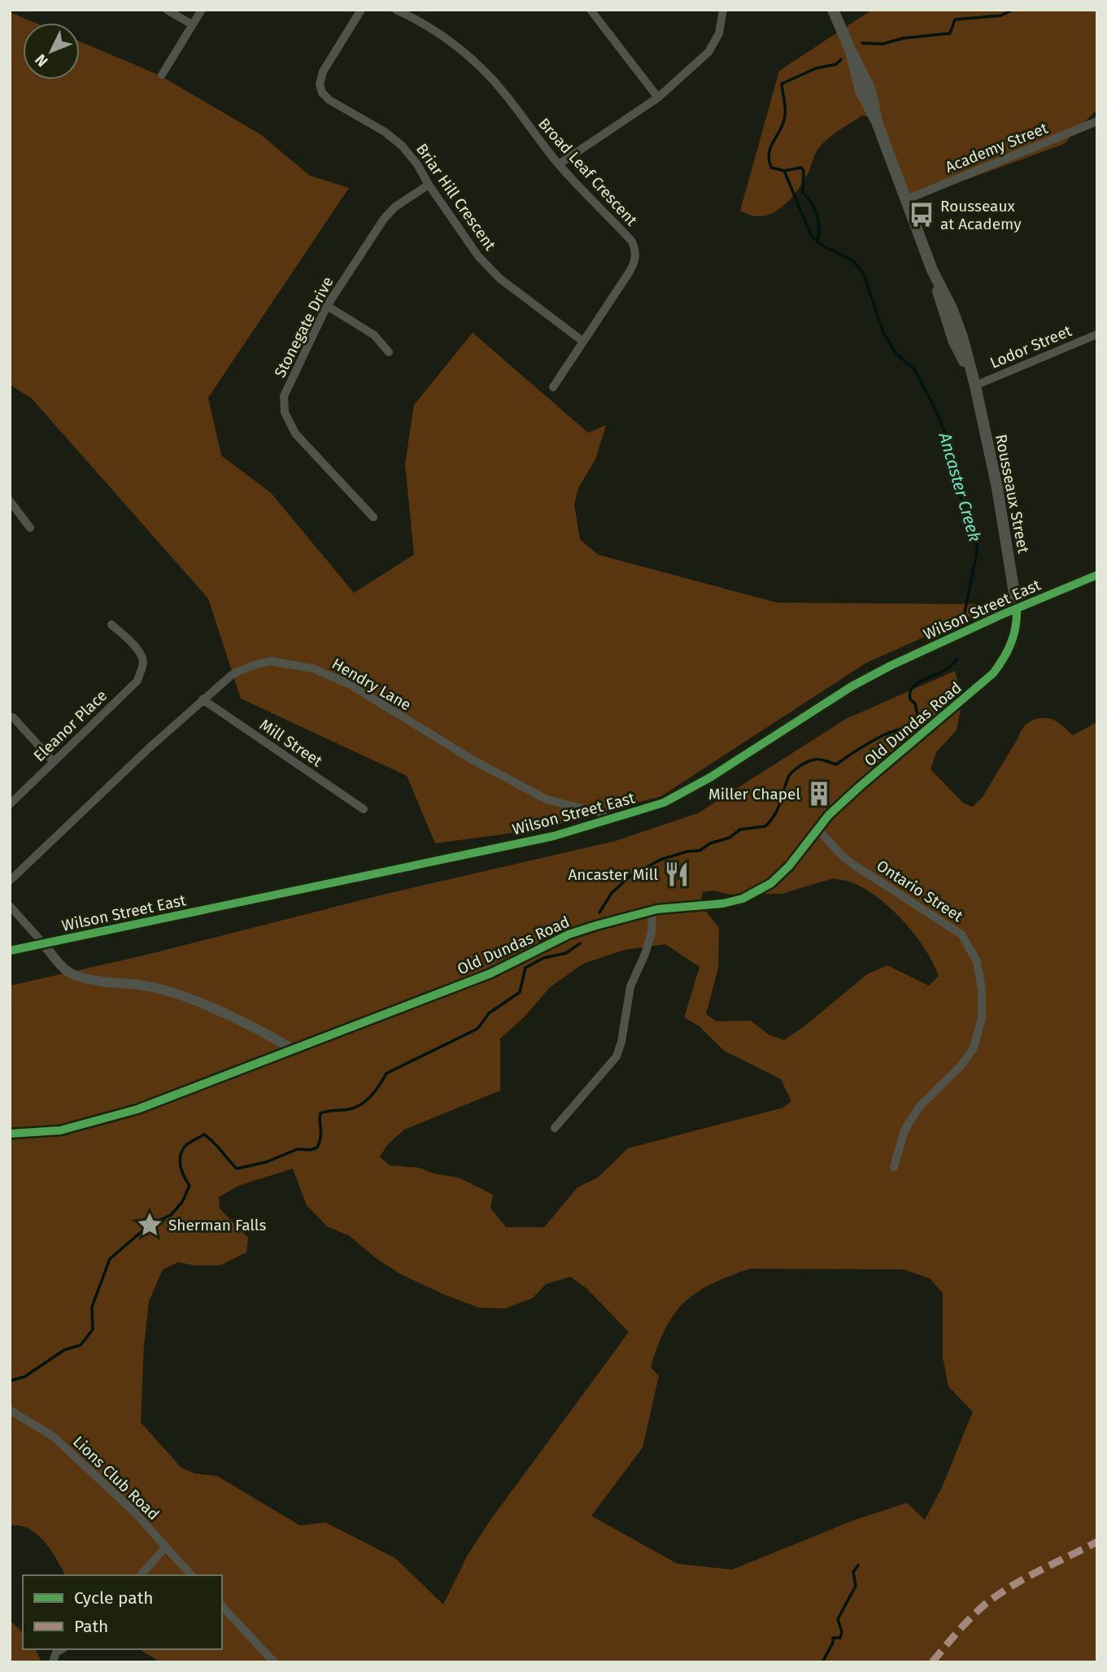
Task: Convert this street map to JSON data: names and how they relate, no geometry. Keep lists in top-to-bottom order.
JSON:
{
  "streets": {
    "main road": ["Rousseaux Street", "Wilson Street East"],
    "street": [
      "Academy Street",
      "Broad Leaf Crescent",
      "Briar Hill Crescent",
      "Stonegate Drive",
      "Lodor Street",
      "Hendry Lane",
      "Old Dundas Road",
      "Eleanor Place",
      "Mill Street",
      "Ontario Street",
      "Lions Club Road"
    ]
  },
  "crossings": [
    ["Academy Street", "Rousseaux Street"],
    ["Broad Leaf Crescent", "Briar Hill Crescent"],
    ["Briar Hill Crescent", "Stonegate Drive"],
    ["Lodor Street", "Rousseaux Street"],
    ["Rousseaux Street", "Wilson Street East"],
    ["Rousseaux Street", "Old Dundas Road"],
    ["Wilson Street East", "Hendry Lane"],
    ["Wilson Street East", "Old Dundas Road"],
    ["Hendry Lane", "Mill Street"],
    ["Old Dundas Road", "Ontario Street"]
  ],
  "water": ["Ancaster Creek"],
  "places": {
    "bus stop": ["Rousseaux at Academy"],
    "building": ["Miller Chapel"],
    "restaurant": ["Ancaster Mill"],
    "place": ["Sherman Falls"]
  },
  "legend": ["Cycle path", "Path"],
  "north": "bottom left"
}
